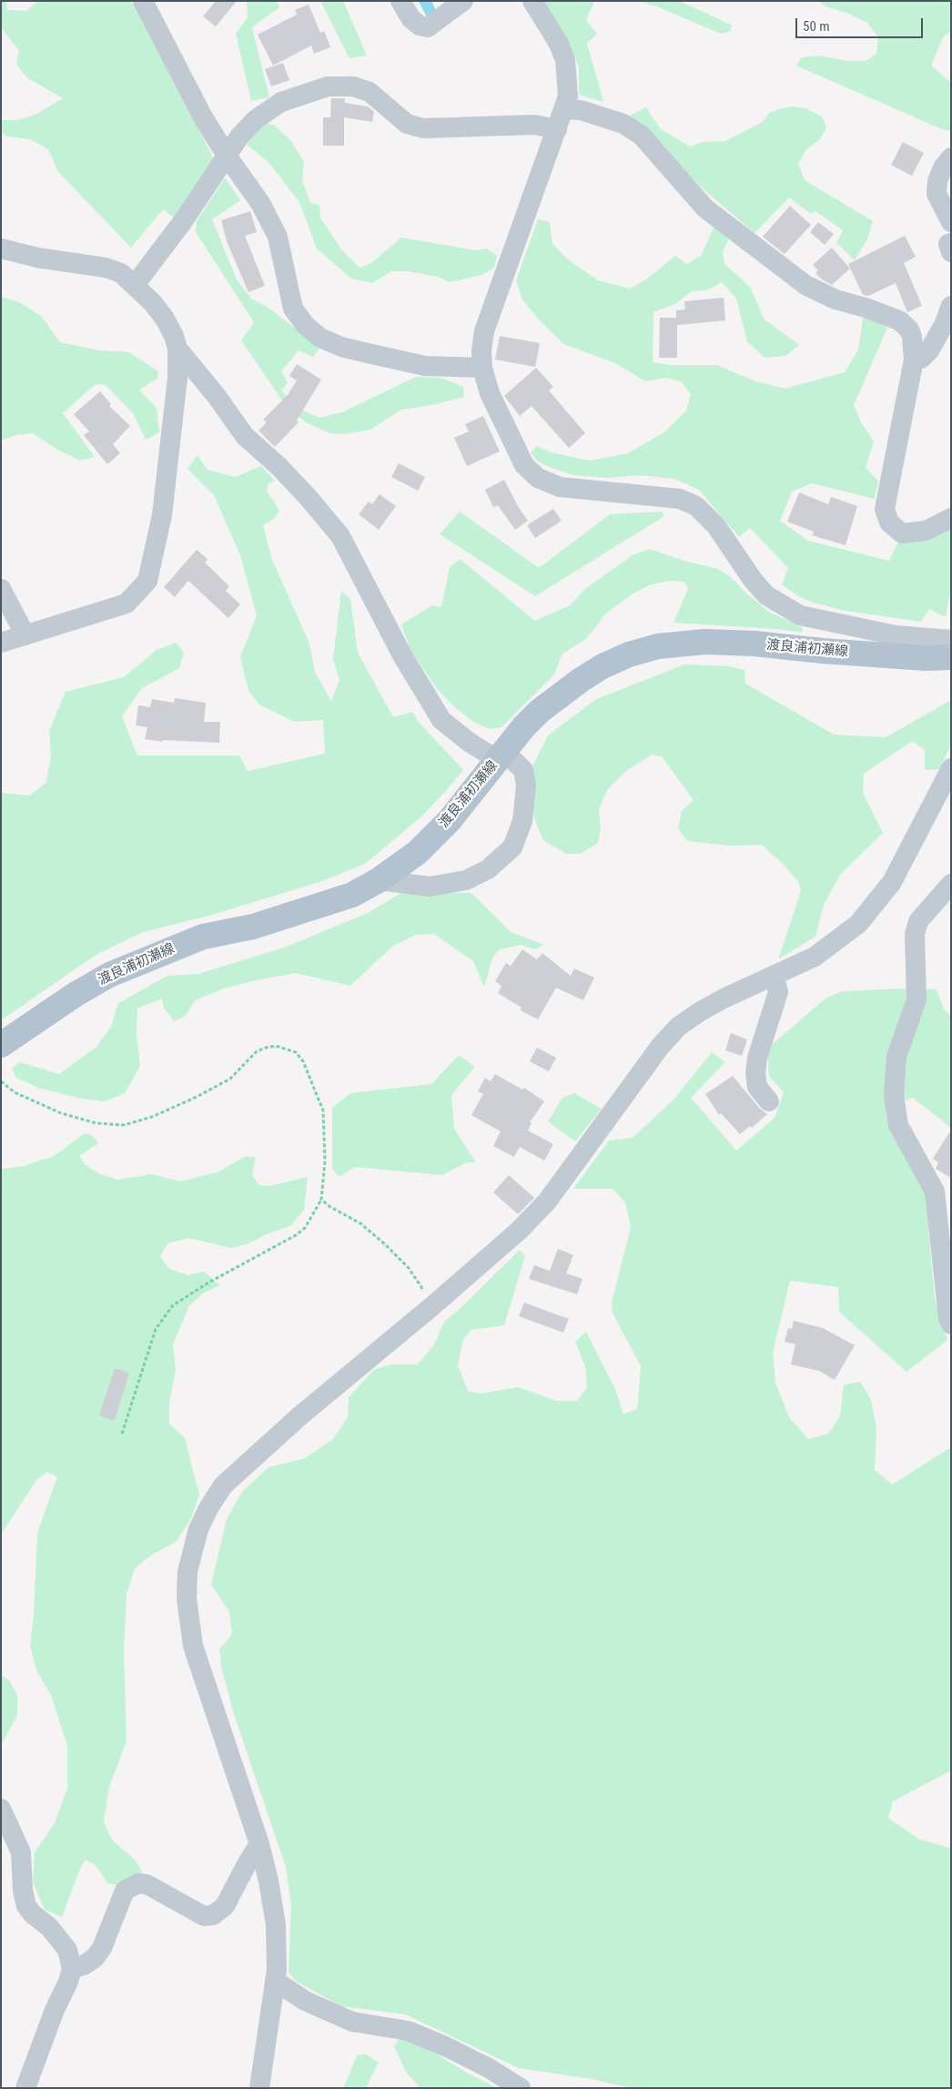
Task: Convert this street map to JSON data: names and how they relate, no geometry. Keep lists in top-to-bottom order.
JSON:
{
  "streets": {
    "main road": ["渡良浦初瀬線"]
  },
  "scale_bar": "50 m"
}
